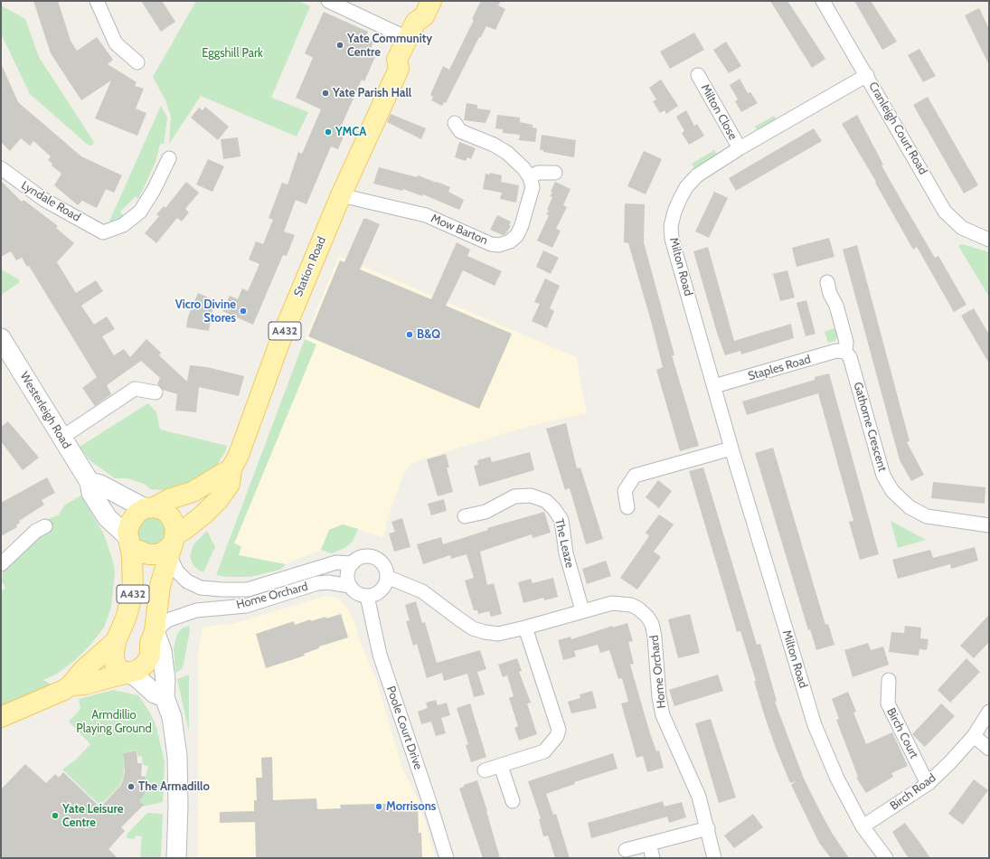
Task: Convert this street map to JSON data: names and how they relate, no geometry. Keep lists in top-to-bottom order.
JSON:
{
  "streets": {
    "main road": ["Station Road", "A432"],
    "street": [
      "Milton Close",
      "Cranleigh Court Road",
      "Lyndale Road",
      "Mow Barton",
      "Milton Road",
      "Staples Road",
      "Westerleigh Road",
      "Gathorne Crescent",
      "The Leaze",
      "Home Orchard",
      "Poole Court Drive",
      "Birch Court",
      "Birch Road"
    ]
  },
  "crossings": [
    ["Milton Close", "Milton Road"],
    ["Cranleigh Court Road", "Milton Road"],
    ["Mow Barton", "Station Road"],
    ["Station Road", "A432"],
    ["Station Road", "Westerleigh Road"],
    ["Station Road", "Home Orchard"],
    ["Milton Road", "Staples Road"],
    ["Milton Road", "Birch Road"],
    ["A432", "Westerleigh Road"],
    ["A432", "Home Orchard"],
    ["Staples Road", "Gathorne Crescent"],
    ["Westerleigh Road", "Home Orchard"],
    ["The Leaze", "Home Orchard"],
    ["Home Orchard", "Poole Court Drive"],
    ["Birch Court", "Birch Road"]
  ],
  "parks": ["Eggshill Park", "Armdillio Playing Ground"],
  "places": [
    "Yate Community Centre",
    "Yate Parish Hall",
    "YMCA",
    "Vicro Divine Stores",
    "B&Q",
    "The Armadillo",
    "Morrisons",
    "Yate Leisure Centre"
  ]
}
